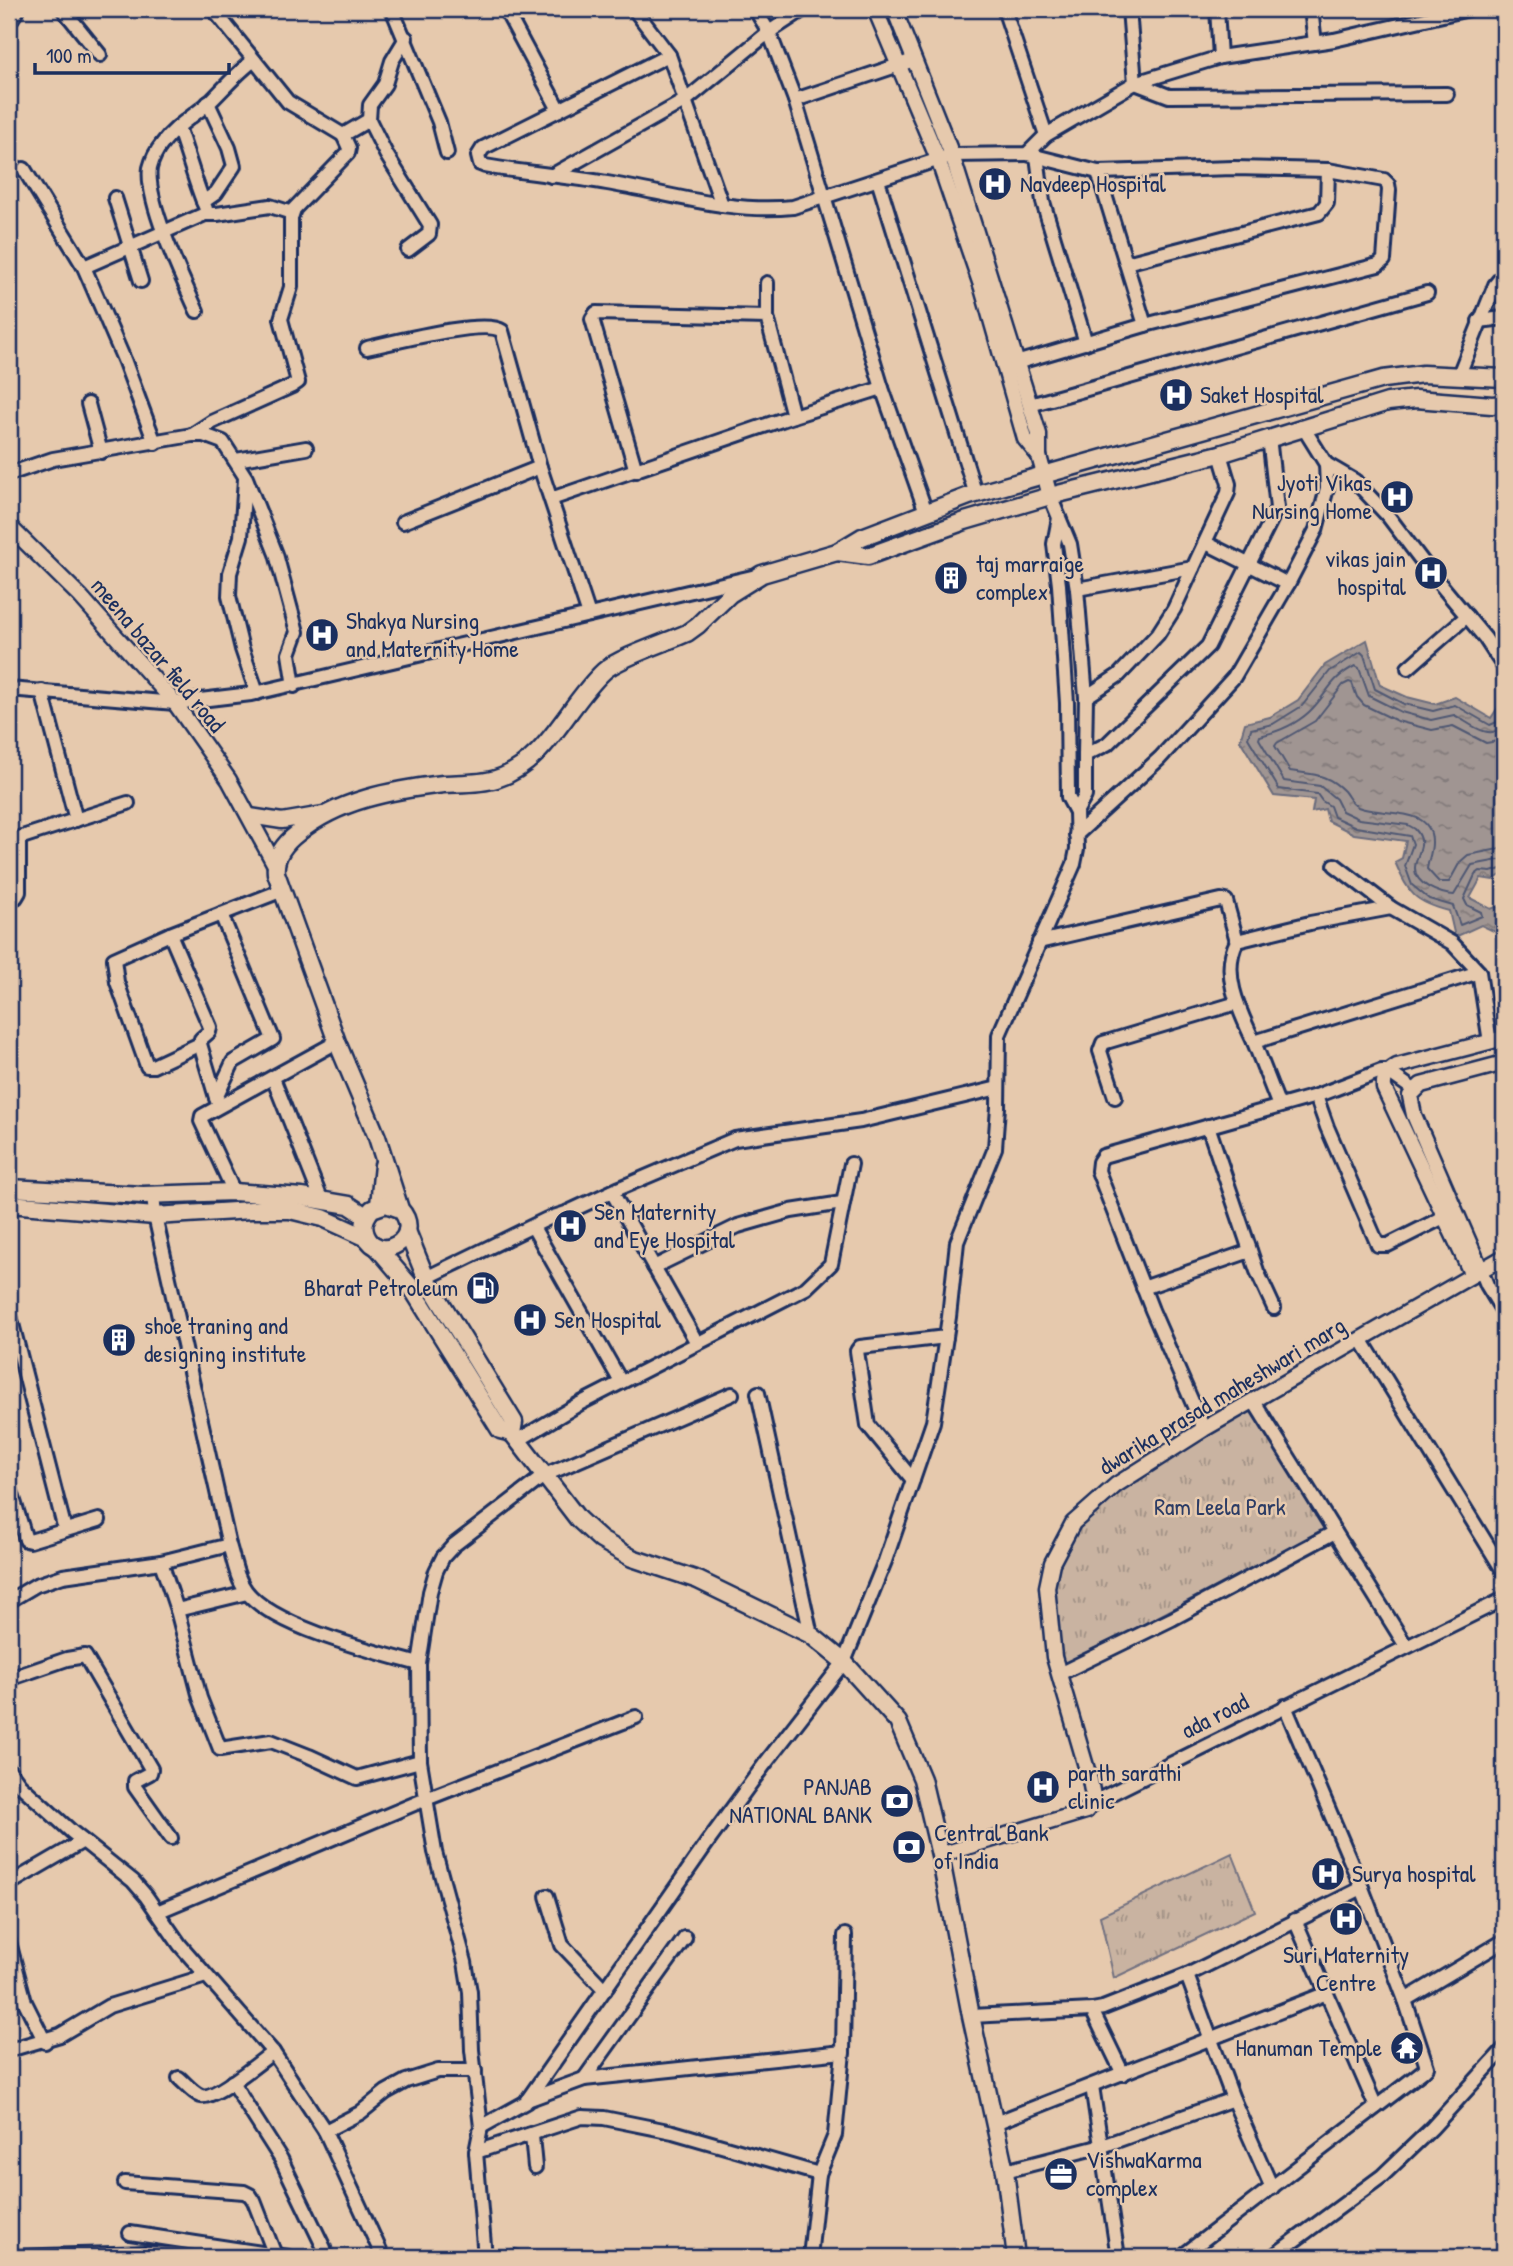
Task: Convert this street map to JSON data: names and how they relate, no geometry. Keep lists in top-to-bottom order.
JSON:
{
  "streets": {
    "street": ["meena bazar field road", "dwarika prasad maheshwari marg", "ada road"]
  },
  "crossings": [
    ["dwarika prasad maheshwari marg", "ada road"]
  ],
  "parks": ["Ram Leela Park"],
  "places": {
    "hospital": [
      "Navdeep Hospital",
      "Saket Hospital",
      "Jyoti Vikas Nursing Home",
      "vikas jain hospital",
      "Shakya Nursing and Maternity Home",
      "Sen Maternity and Eye Hospital",
      "Sen Hospital",
      "parth sarathi clinic",
      "Surya hospital",
      "Suri Maternity Centre"
    ],
    "building": ["taj marraige complex", "shoe traning and designing institute"],
    "fuel station": ["Bharat Petroleum"],
    "bank": ["PANJAB NATIONAL BANK", "Central Bank of India"],
    "temple": ["Hanuman Temple"],
    "office": ["VishwaKarma complex"]
  },
  "scale_bar": "100 m"
}
